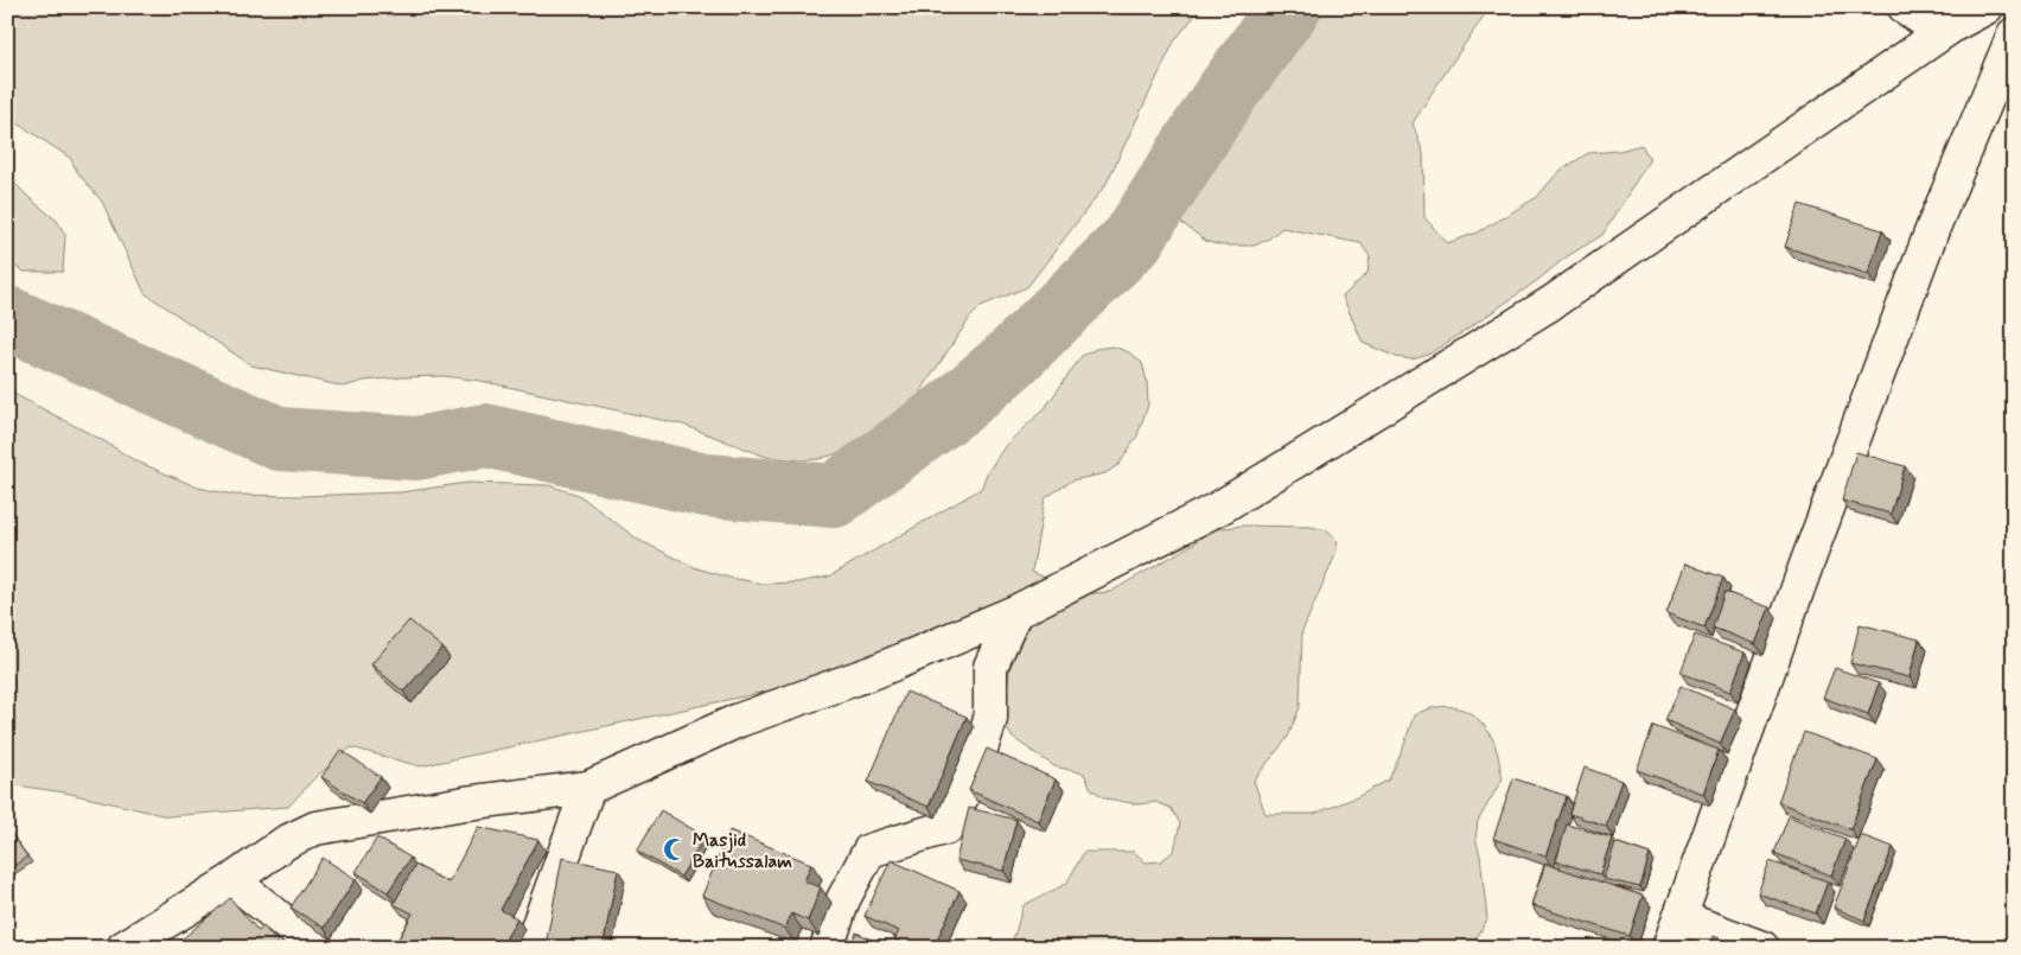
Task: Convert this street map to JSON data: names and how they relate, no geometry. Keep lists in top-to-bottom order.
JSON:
{
  "places": {
    "mosque": ["Masjid Baitussalam"]
  }
}
